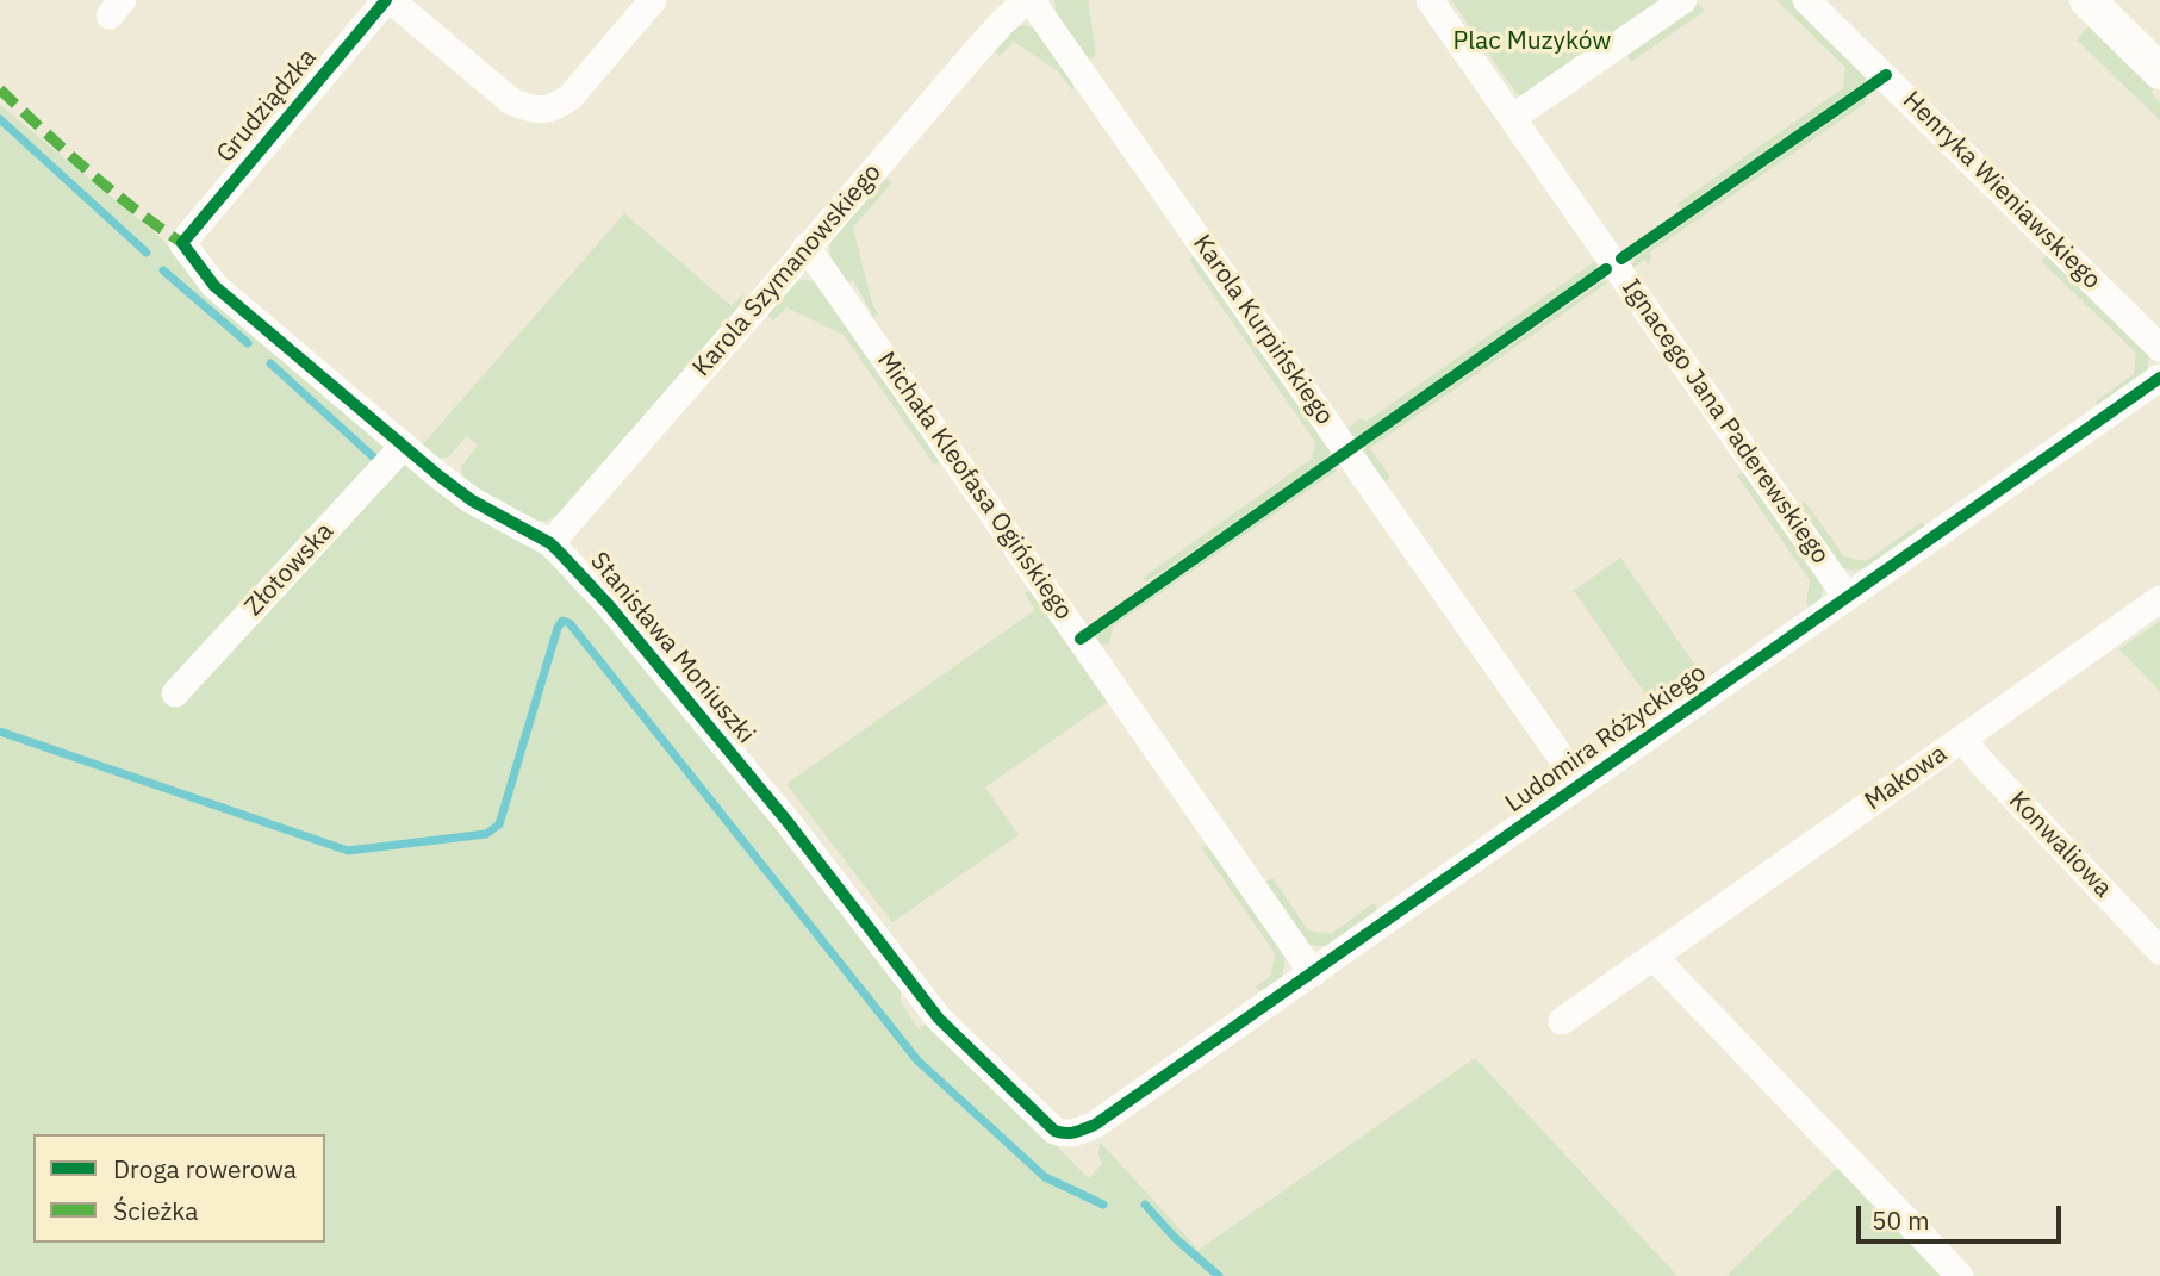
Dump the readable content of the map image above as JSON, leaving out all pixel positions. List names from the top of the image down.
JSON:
{
  "streets": {
    "street": [
      "Grudziądzka",
      "Henryka Wieniawskiego",
      "Karola Szymanowskiego",
      "Karola Kurpińskiego",
      "Ignacego Jana Paderewskiego",
      "Michała Kleofasa Ogińskiego",
      "Złotowska",
      "Stanisława Moniuszki",
      "Ludomira Różyckiego",
      "Makowa",
      "Konwaliowa"
    ]
  },
  "crossings": [
    ["Grudziądzka", "Stanisława Moniuszki"],
    ["Karola Szymanowskiego", "Karola Kurpińskiego"],
    ["Karola Szymanowskiego", "Michała Kleofasa Ogińskiego"],
    ["Karola Szymanowskiego", "Stanisława Moniuszki"],
    ["Karola Kurpińskiego", "Ludomira Różyckiego"],
    ["Ignacego Jana Paderewskiego", "Ludomira Różyckiego"],
    ["Michała Kleofasa Ogińskiego", "Ludomira Różyckiego"],
    ["Złotowska", "Stanisława Moniuszki"],
    ["Stanisława Moniuszki", "Ludomira Różyckiego"],
    ["Makowa", "Konwaliowa"]
  ],
  "parks": ["Plac Muzyków"],
  "legend": ["Droga rowerowa", "Ścieżka"],
  "scale_bar": "50 m"
}
